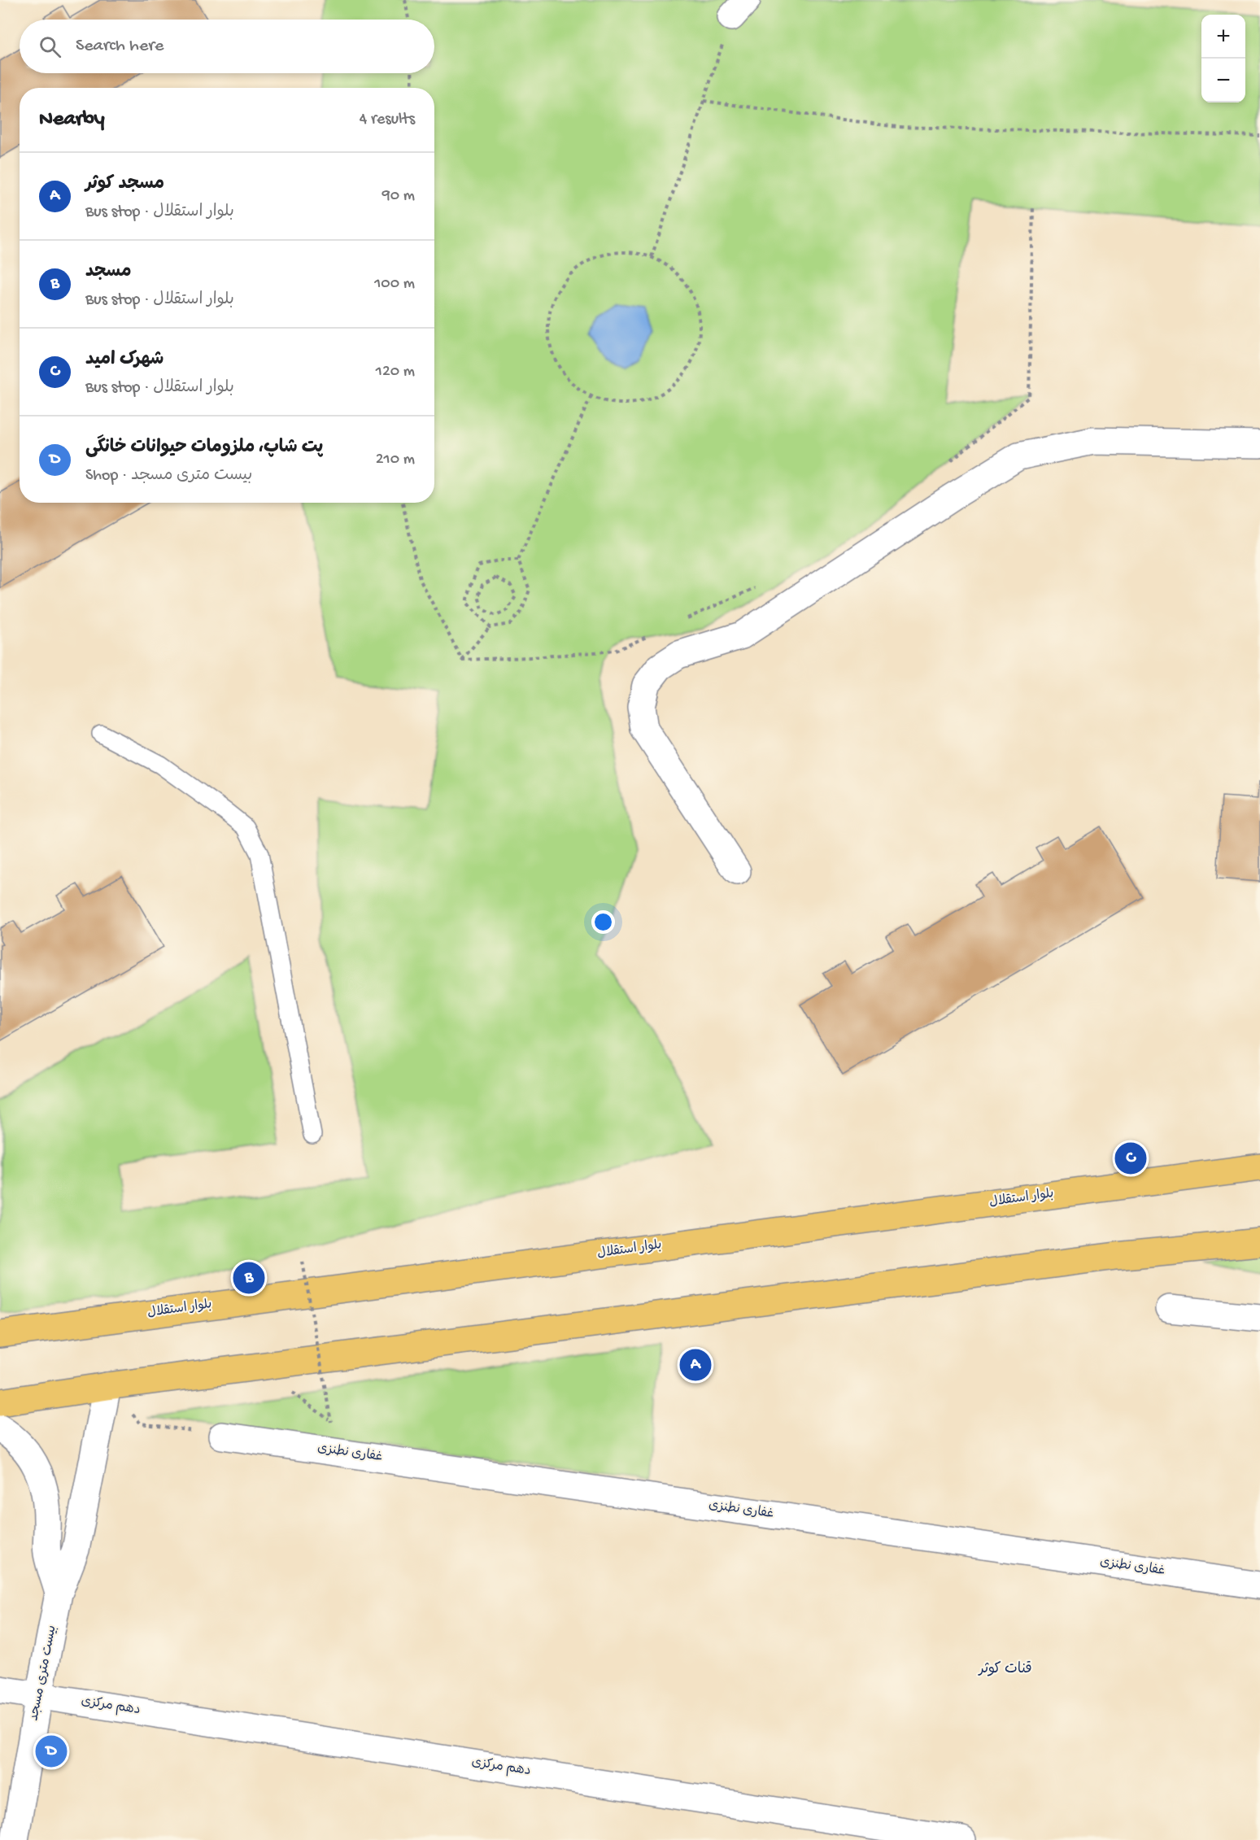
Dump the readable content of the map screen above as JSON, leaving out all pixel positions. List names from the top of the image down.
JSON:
{
  "streets": {
    "main road": ["بلوار استقلال"],
    "street": ["غفاری نطنزی", "بیست متری مسجد", "دهم مرکزی"]
  },
  "crossings": [
    ["بیست متری مسجد", "دهم مرکزی"]
  ],
  "districts": ["قنات کوثر"],
  "page": {
    "map_buttons": ["+", "−"],
    "search": "Search here",
    "heading": ["Nearby", "4 results"],
    "list": [
      {
        "mark": "A",
        "name": "مسجد کوثر",
        "note": "Bus stop · بلوار استقلال",
        "value": "90 m"
      },
      {
        "mark": "B",
        "name": "مسجد",
        "note": "Bus stop · بلوار استقلال",
        "value": "100 m"
      },
      {
        "mark": "C",
        "name": "شهرک امید",
        "note": "Bus stop · بلوار استقلال",
        "value": "120 m"
      },
      {
        "mark": "D",
        "name": "پت شاپ، ملزومات حیوانات خانگی",
        "note": "Shop · بیست متری مسجد",
        "value": "210 m"
      }
    ],
    "pins": [
      "C",
      "B",
      "A",
      "D"
    ]
  }
}
